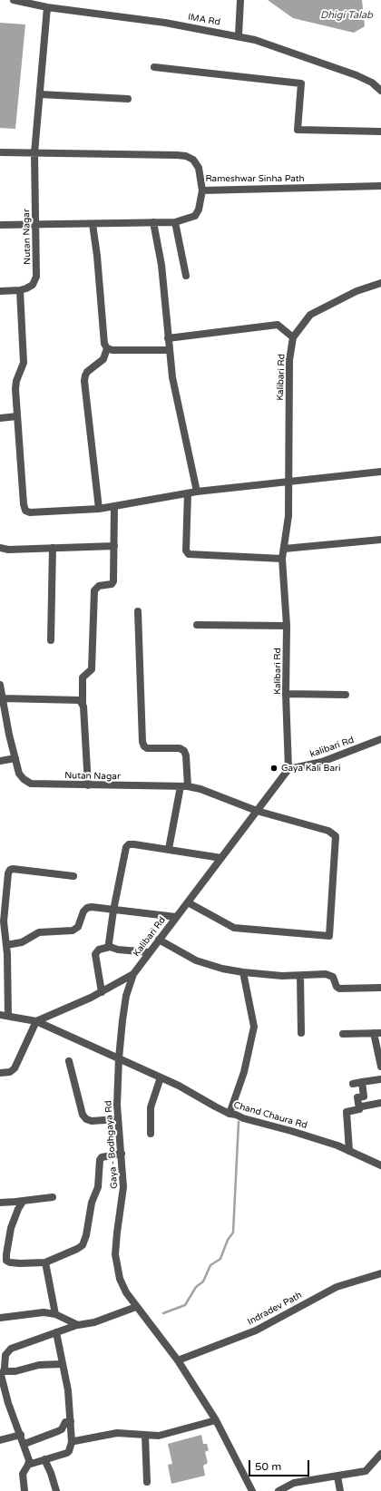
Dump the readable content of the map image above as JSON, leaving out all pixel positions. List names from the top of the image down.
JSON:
{
  "streets": {
    "street": [
      "IMA Rd",
      "Rameshwar Sinha Path",
      "Nutan Nagar",
      "Kalibari Rd",
      "kalibari Rd",
      "Chand Chaura Rd",
      "Gaya - Bodhgaya Rd",
      "Indradev Path"
    ]
  },
  "crossings": [
    ["IMA Rd", "Nutan Nagar"],
    ["Rameshwar Sinha Path", "Nutan Nagar"],
    ["Nutan Nagar", "Kalibari Rd"],
    ["Kalibari Rd", "kalibari Rd"],
    ["Kalibari Rd", "Chand Chaura Rd"],
    ["Kalibari Rd", "Gaya - Bodhgaya Rd"],
    ["Chand Chaura Rd", "Gaya - Bodhgaya Rd"],
    ["Gaya - Bodhgaya Rd", "Indradev Path"]
  ],
  "water": ["Dhigi Talab"],
  "places": ["Gaya Kali Bari"],
  "scale_bar": "50 m"
}
